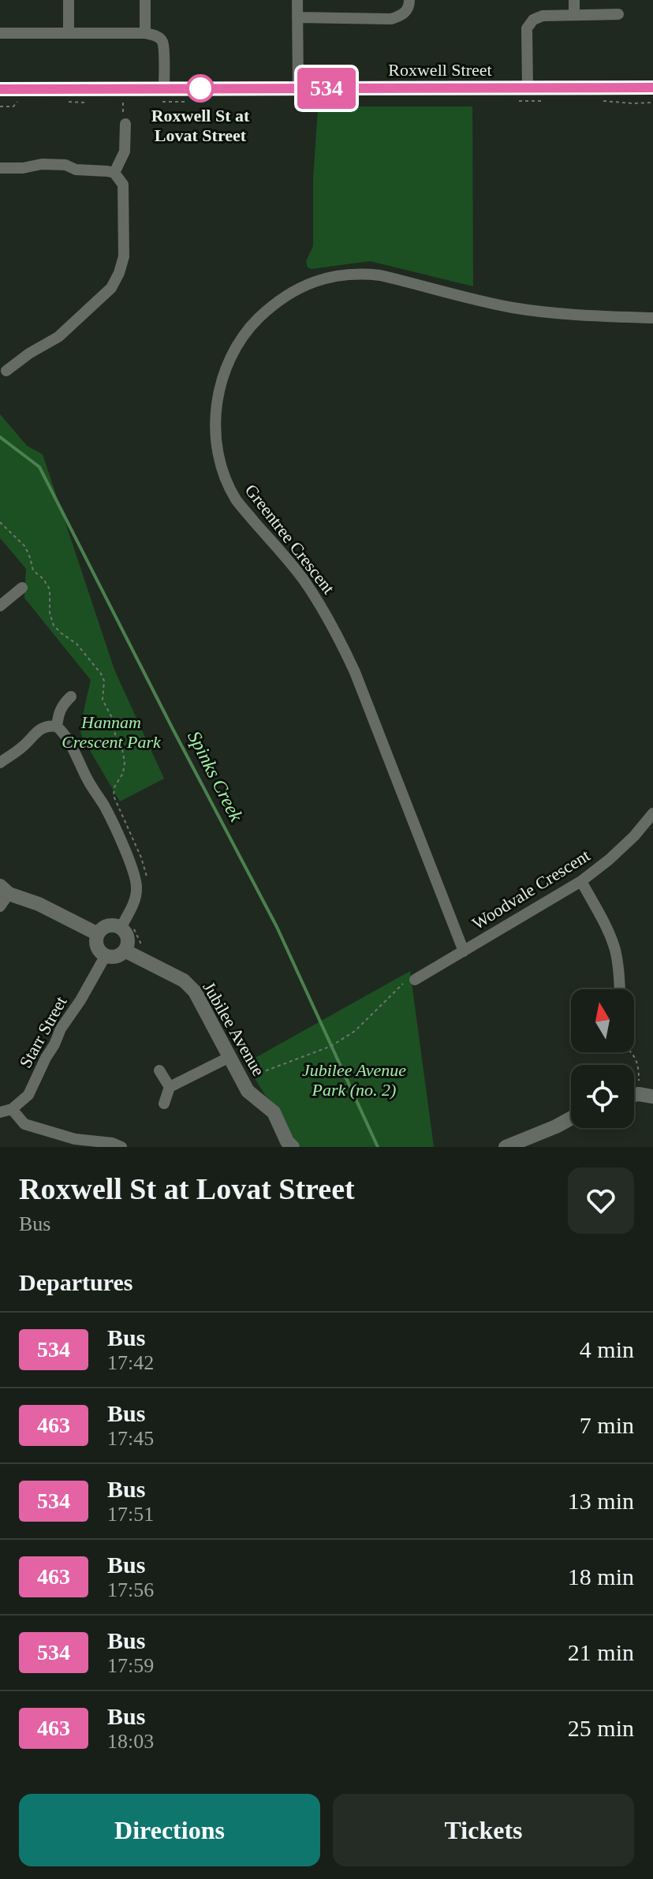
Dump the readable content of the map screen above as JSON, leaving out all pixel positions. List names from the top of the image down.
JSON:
{
  "streets": {
    "street": [
      "Roxwell Street",
      "Greentree Crescent",
      "Woodvale Crescent",
      "Jubilee Avenue",
      "Starr Street"
    ]
  },
  "crossings": [
    ["Greentree Crescent", "Woodvale Crescent"],
    ["Jubilee Avenue", "Starr Street"]
  ],
  "water": ["Spinks Creek"],
  "parks": ["Hannam Crescent Park", "Jubilee Avenue Park (no. 2)"],
  "places": ["Roxwell St at Lovat Street"],
  "lines": ["bus line 534"],
  "north": "top",
  "page": {
    "on_map": "534",
    "heading": [
      ["Roxwell St at Lovat Street", "Bus"],
      "Departures"
    ],
    "list": [
      {
        "mark": "534",
        "name": "Bus",
        "note": "17:42",
        "value": "4 min"
      },
      {
        "mark": "463",
        "name": "Bus",
        "note": "17:45",
        "value": "7 min"
      },
      {
        "mark": "534",
        "name": "Bus",
        "note": "17:51",
        "value": "13 min"
      },
      {
        "mark": "463",
        "name": "Bus",
        "note": "17:56",
        "value": "18 min"
      },
      {
        "mark": "534",
        "name": "Bus",
        "note": "17:59",
        "value": "21 min"
      },
      {
        "mark": "463",
        "name": "Bus",
        "note": "18:03",
        "value": "25 min"
      }
    ],
    "buttons": ["Directions", "Tickets"]
  }
}
